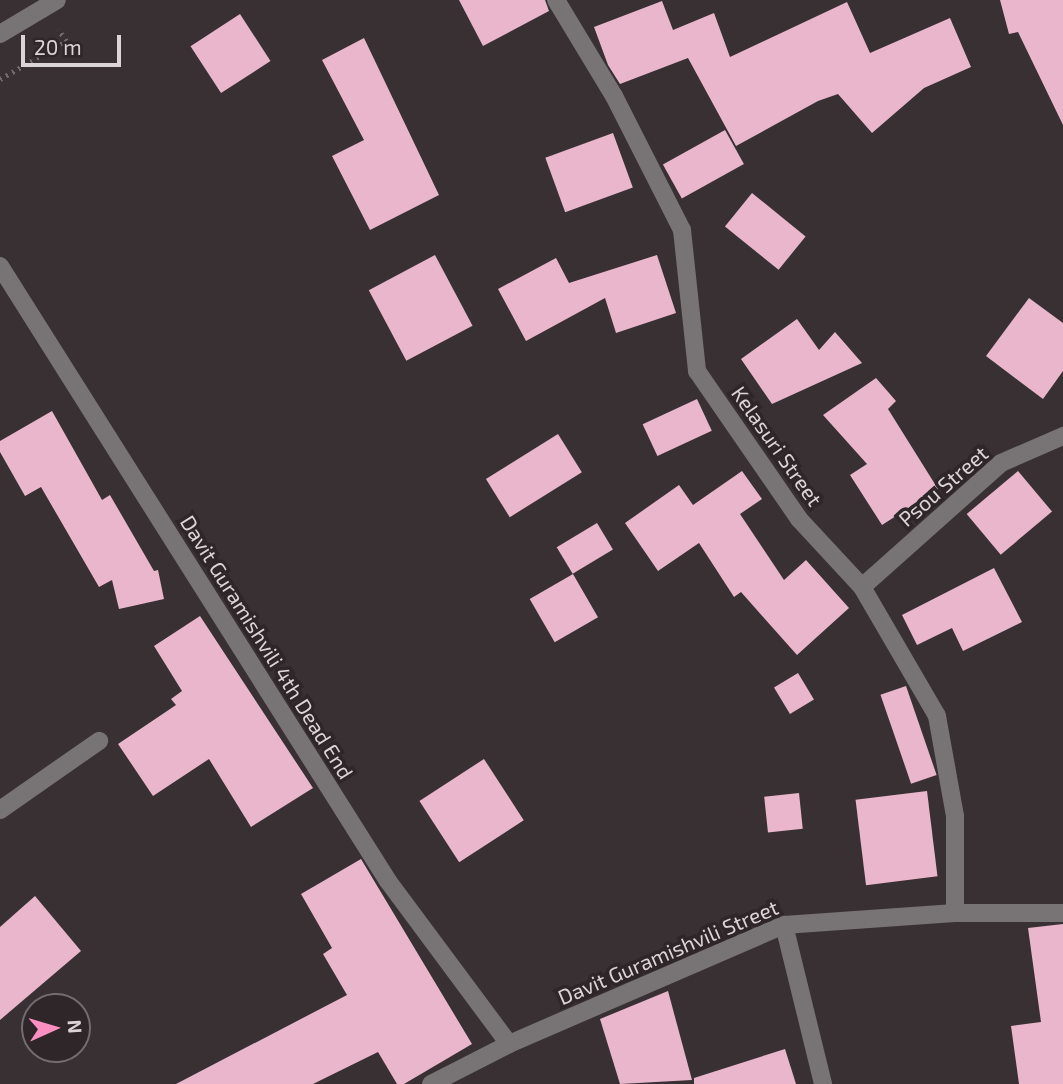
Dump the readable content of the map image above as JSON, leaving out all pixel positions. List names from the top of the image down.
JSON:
{
  "streets": {
    "street": [
      "Kelasuri Street",
      "Psou Street",
      "Davit Guramishvili 4th Dead End",
      "Davit Guramishvili Street"
    ]
  },
  "crossings": [
    ["Kelasuri Street", "Psou Street"],
    ["Kelasuri Street", "Davit Guramishvili Street"],
    ["Davit Guramishvili 4th Dead End", "Davit Guramishvili Street"]
  ],
  "scale_bar": "20 m",
  "north": "right"
}
